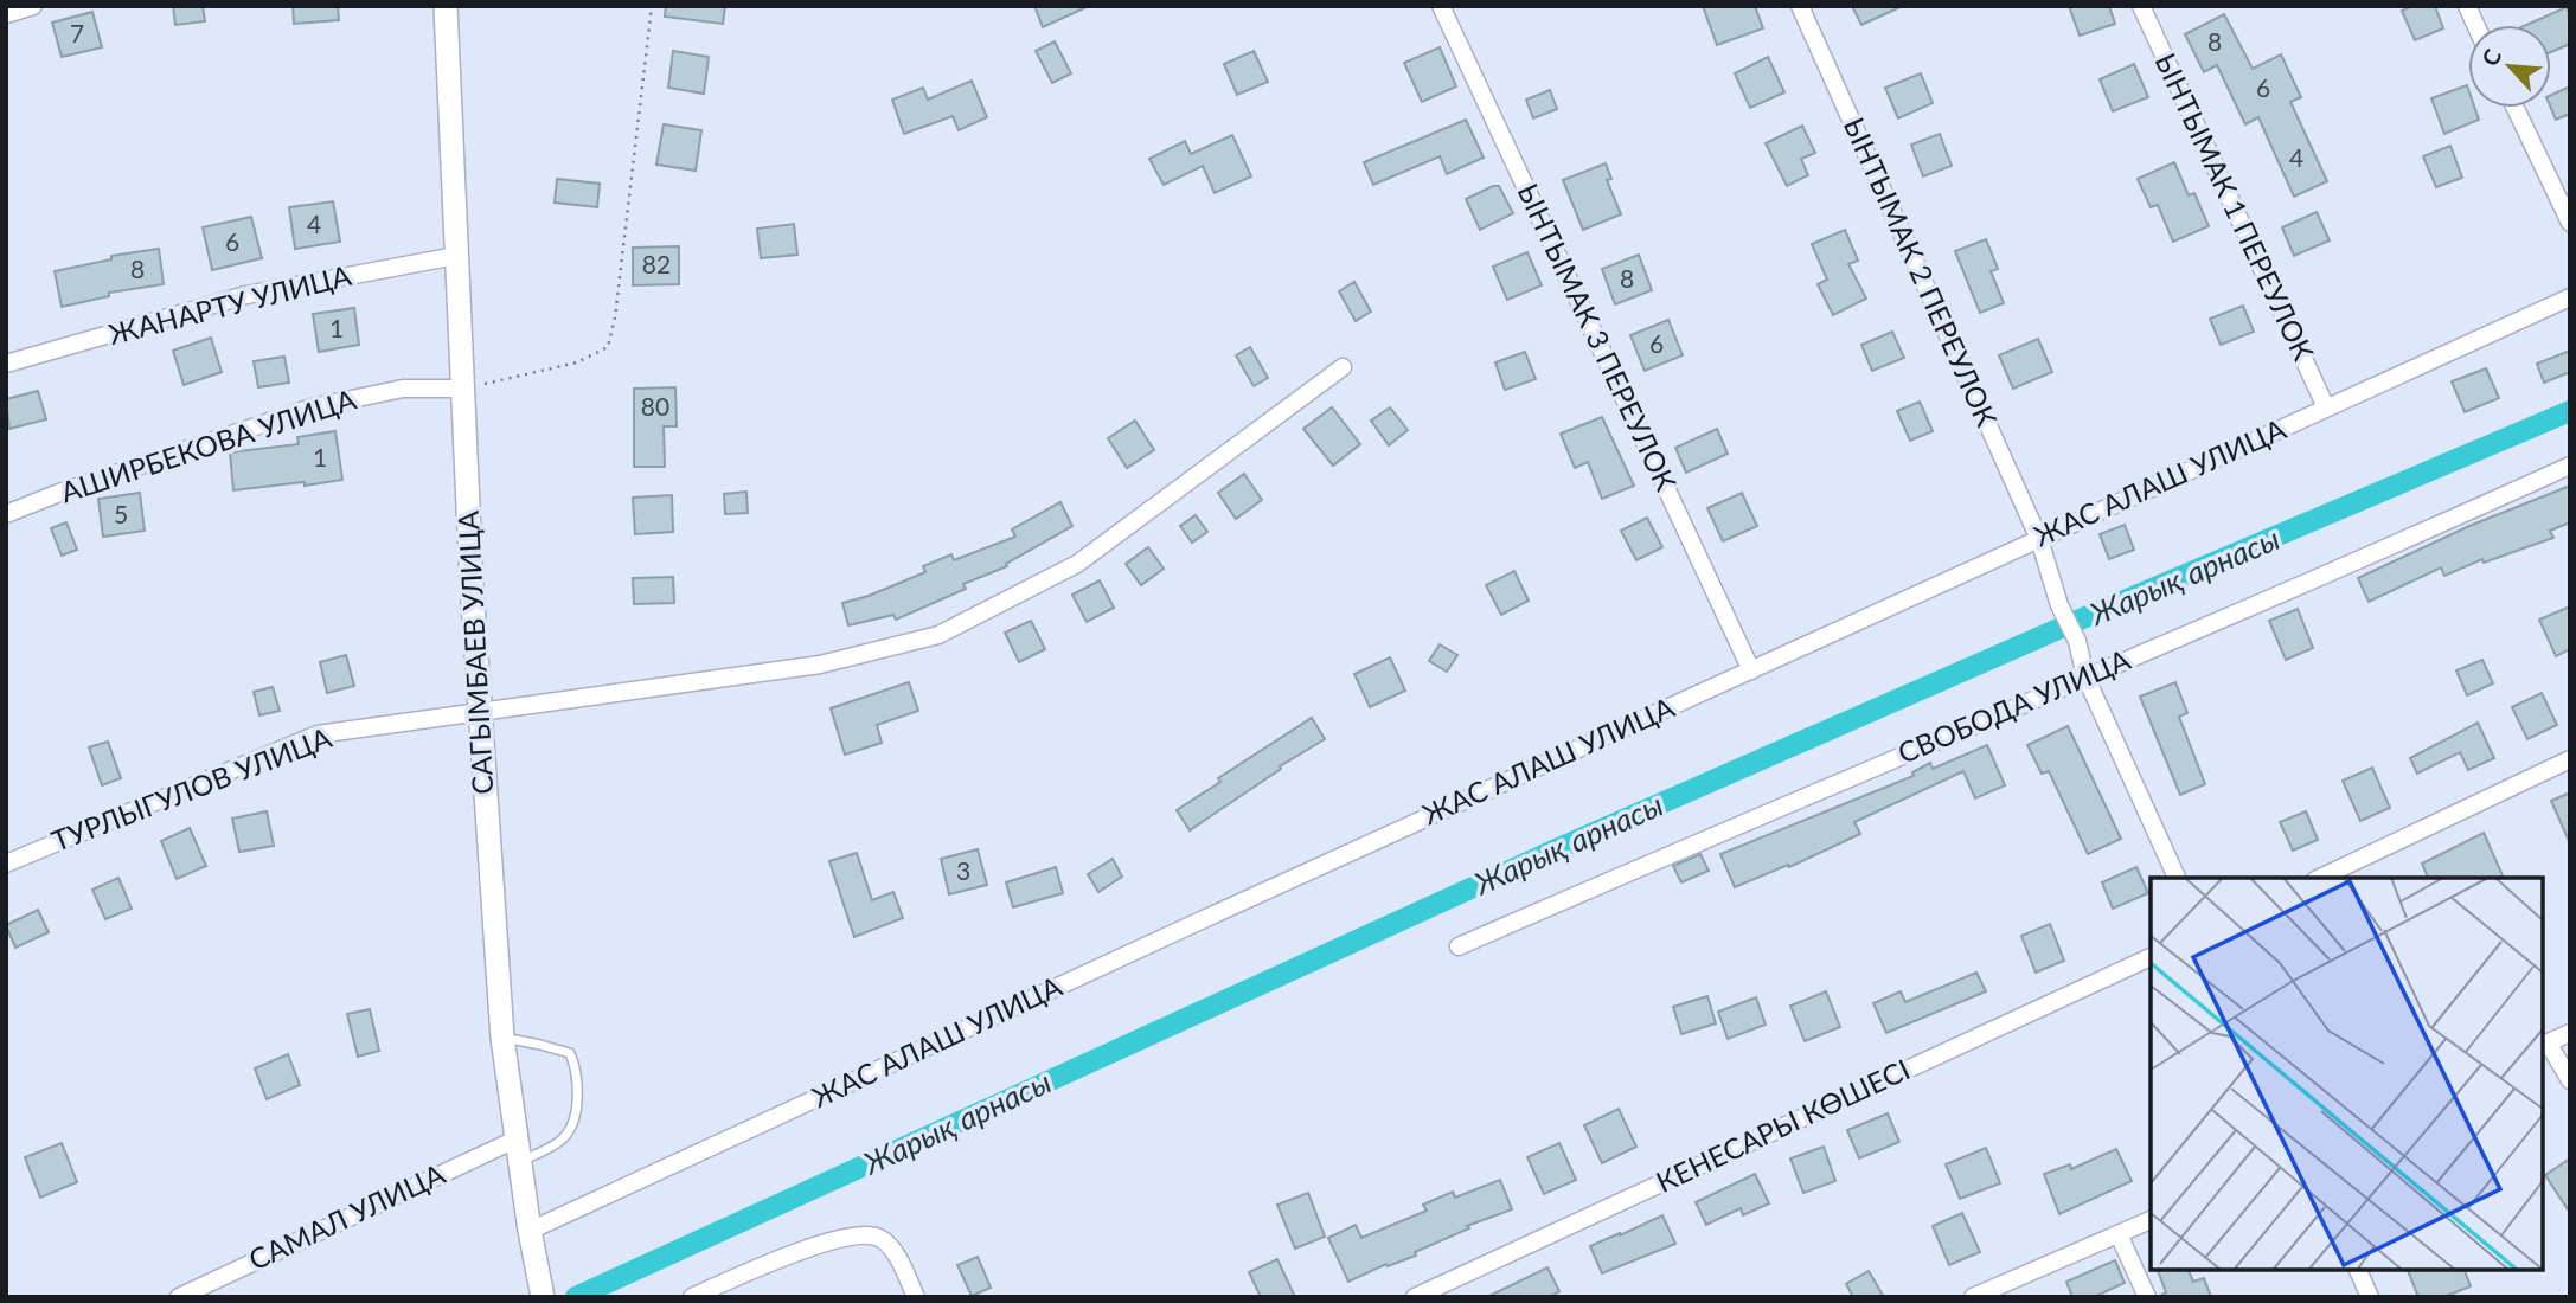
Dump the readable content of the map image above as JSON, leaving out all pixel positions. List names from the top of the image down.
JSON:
{
  "streets": {
    "street": [
      "ЫНТЫМАК 1 ПЕРЕУЛОК",
      "ЫНТЫМАК 2 ПЕРЕУЛОК",
      "ЖАНАРТУ УЛИЦА",
      "ЫНТЫМАК 3 ПЕРЕУЛОК",
      "АШИРБЕКОВА УЛИЦА",
      "ЖАС АЛАШ УЛИЦА",
      "САГЫМБАЕВ УЛИЦА",
      "СВОБОДА УЛИЦА",
      "ТУРЛЫГУЛОВ УЛИЦА",
      "КЕНЕСАРЫ КӨШЕСІ",
      "САМАЛ УЛИЦА"
    ]
  },
  "crossings": [
    ["ЫНТЫМАК 1 ПЕРЕУЛОК", "ЖАС АЛАШ УЛИЦА"],
    ["ЫНТЫМАК 2 ПЕРЕУЛОК", "ЖАС АЛАШ УЛИЦА"],
    ["ЫНТЫМАК 2 ПЕРЕУЛОК", "СВОБОДА УЛИЦА"],
    ["ЖАНАРТУ УЛИЦА", "САГЫМБАЕВ УЛИЦА"],
    ["ЫНТЫМАК 3 ПЕРЕУЛОК", "ЖАС АЛАШ УЛИЦА"],
    ["АШИРБЕКОВА УЛИЦА", "САГЫМБАЕВ УЛИЦА"],
    ["ЖАС АЛАШ УЛИЦА", "САГЫМБАЕВ УЛИЦА"],
    ["САГЫМБАЕВ УЛИЦА", "ТУРЛЫГУЛОВ УЛИЦА"],
    ["САГЫМБАЕВ УЛИЦА", "САМАЛ УЛИЦА"]
  ],
  "water": ["Жарық арнасы"],
  "house_numbers": [
    "7",
    "8",
    "6",
    "4",
    "4",
    "6",
    "82",
    "8",
    "8",
    "1",
    "6",
    "80",
    "1",
    "5",
    "3"
  ],
  "north": "top left"
}
